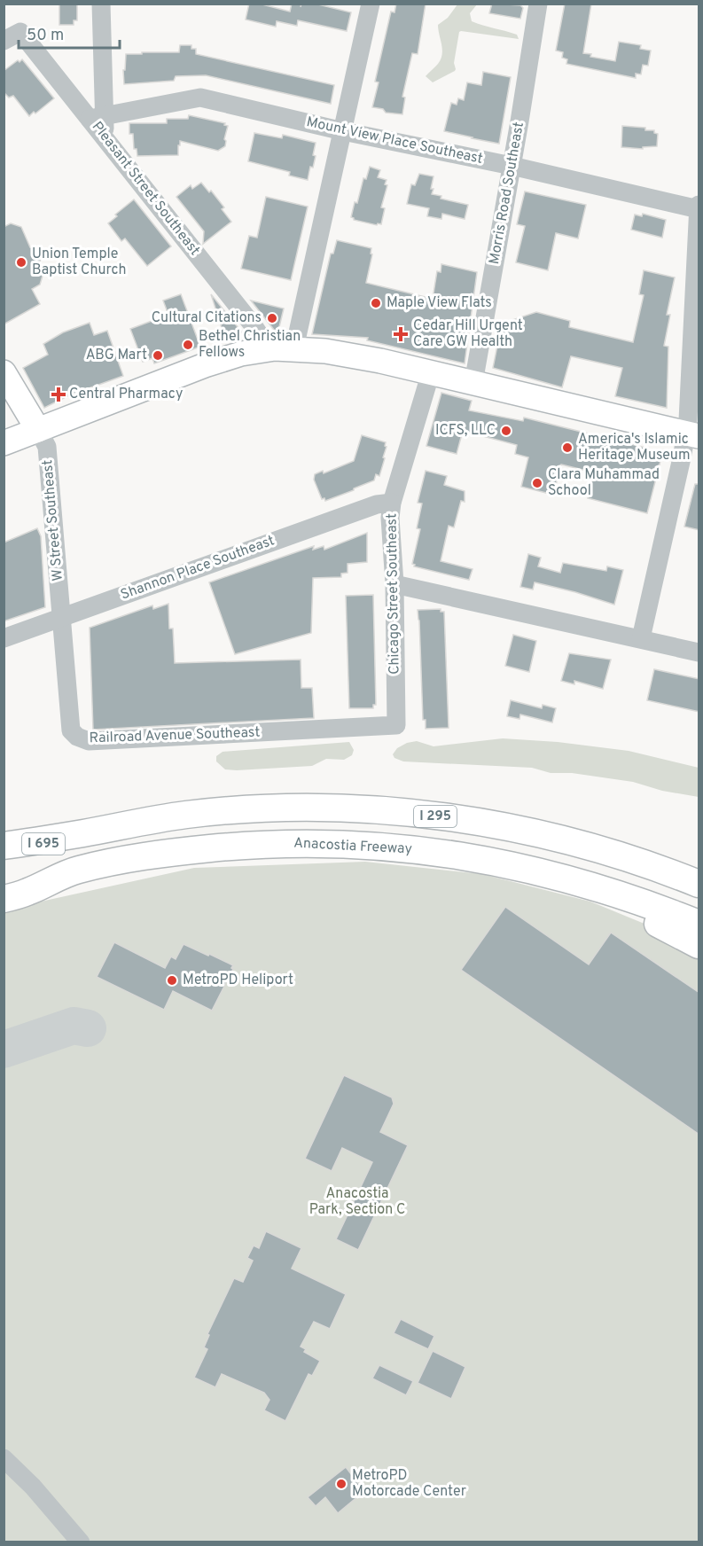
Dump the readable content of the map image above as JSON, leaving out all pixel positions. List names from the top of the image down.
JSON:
{
  "streets": {
    "highway": ["I 295", "I 695", "Anacostia Freeway"],
    "main road": ["W Street Southeast"],
    "street": [
      "Mount View Place Southeast",
      "Pleasant Street Southeast",
      "Morris Road Southeast",
      "Shannon Place Southeast",
      "Chicago Street Southeast",
      "Railroad Avenue Southeast"
    ]
  },
  "crossings": [
    ["Mount View Place Southeast", "Pleasant Street Southeast"],
    ["Mount View Place Southeast", "Morris Road Southeast"],
    ["W Street Southeast", "Shannon Place Southeast"],
    ["W Street Southeast", "Railroad Avenue Southeast"],
    ["Shannon Place Southeast", "Chicago Street Southeast"],
    ["Shannon Place Southeast", "Railroad Avenue Southeast"],
    ["Chicago Street Southeast", "Railroad Avenue Southeast"],
    ["I 295", "I 695"],
    ["I 695", "Anacostia Freeway"]
  ],
  "parks": ["Anacostia Park, Section C"],
  "places": {
    "other": [
      "Union Temple Baptist Church",
      "Maple View Flats",
      "Cultural Citations",
      "Bethel Christian Fellows",
      "ABG Mart",
      "ICFS, LLC",
      "America's Islamic Heritage Museum",
      "Clara Muhammad School",
      "MetroPD Heliport",
      "MetroPD Motorcade Center"
    ],
    "health": ["Cedar Hill Urgent Care GW Health", "Central Pharmacy"]
  },
  "scale_bar": "50 m"
}
